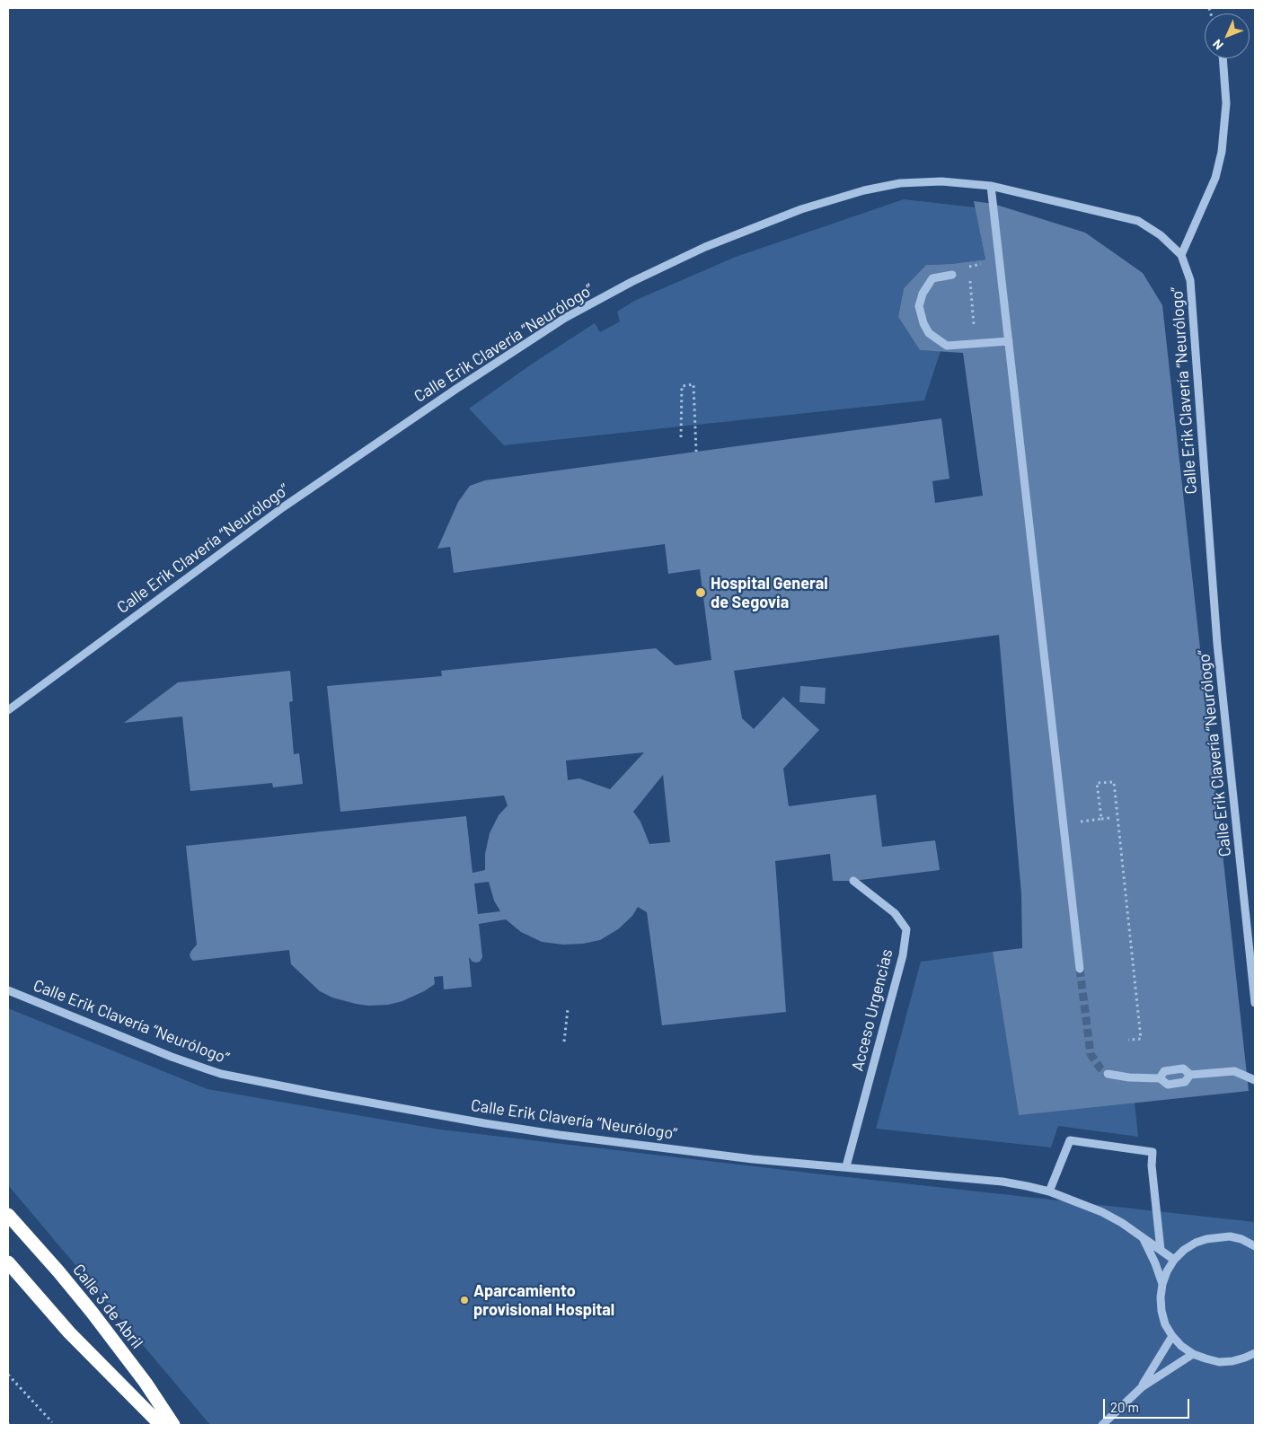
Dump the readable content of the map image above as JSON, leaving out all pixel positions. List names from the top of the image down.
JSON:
{
  "streets": {
    "highway": ["Calle 3 de Abril"],
    "street": ["Calle Erik Clavería “Neurólogo”", "Acceso Urgencias"]
  },
  "crossings": [
    ["Calle Erik Clavería “Neurólogo”", "Acceso Urgencias"]
  ],
  "places": ["Hospital General de Segovia", "Aparcamiento provisional Hospital"],
  "scale_bar": "20 m",
  "north": "bottom left"
}
